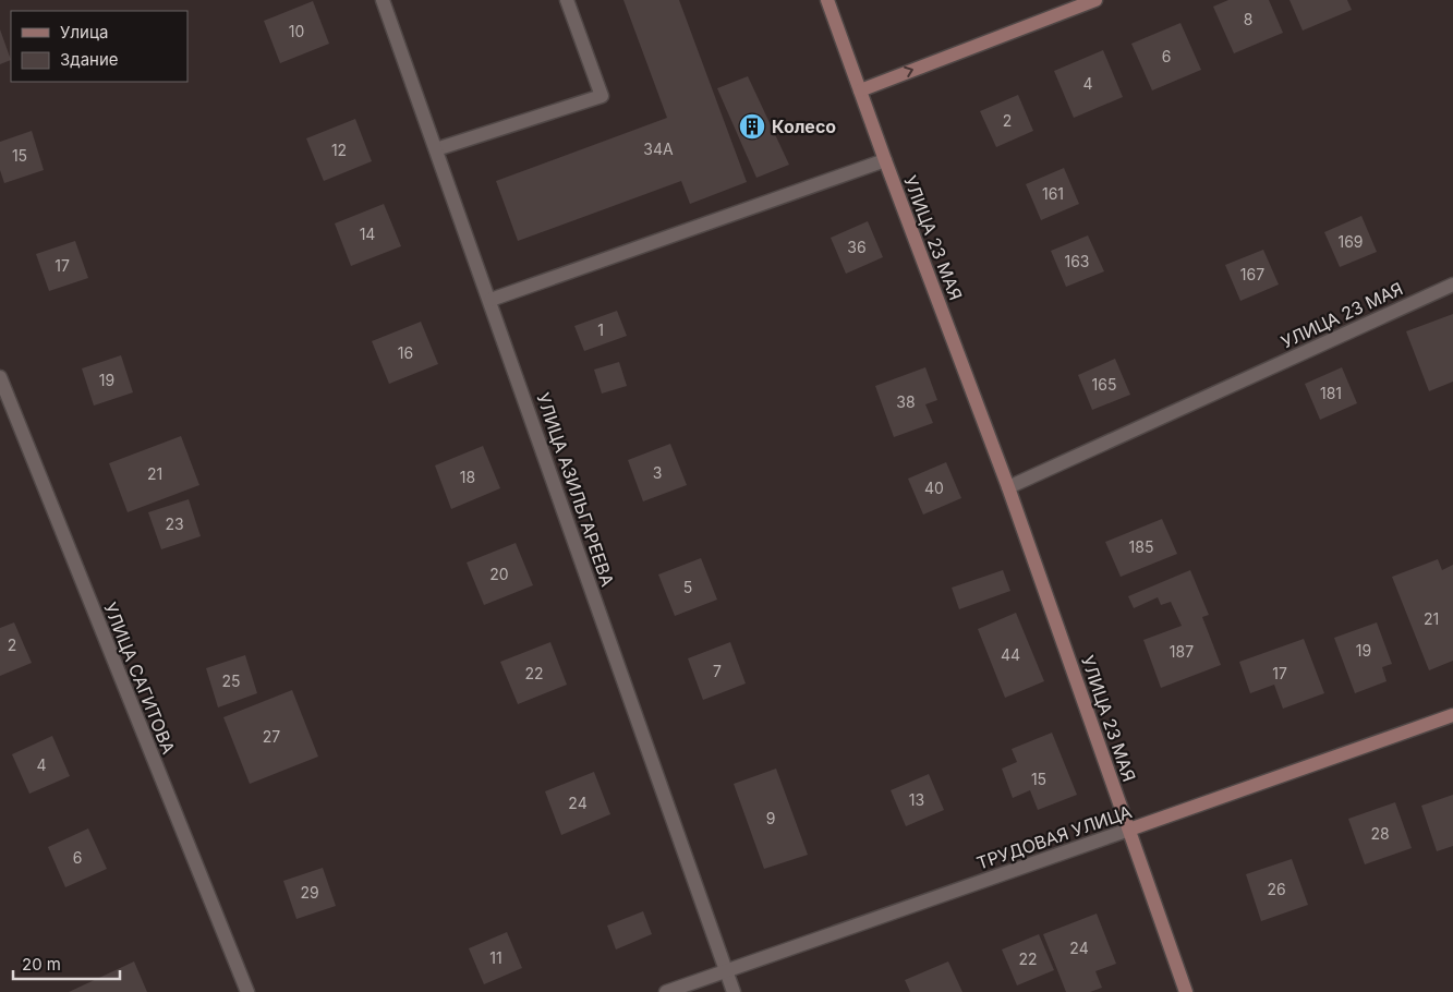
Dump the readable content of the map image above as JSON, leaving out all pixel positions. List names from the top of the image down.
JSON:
{
  "streets": {
    "main road": ["УЛИЦА 23 МАЯ", "ТРУДОВАЯ УЛИЦА"],
    "street": ["УЛИЦА АЗИЛЬГАРЕЕВА", "УЛИЦА САГИТОВА"]
  },
  "crossings": [
    ["УЛИЦА 23 МАЯ", "ТРУДОВАЯ УЛИЦА"],
    ["УЛИЦА АЗИЛЬГАРЕЕВА", "ТРУДОВАЯ УЛИЦА"]
  ],
  "places": {
    "building": ["Колесо"]
  },
  "house_numbers": [
    "8",
    "10",
    "6",
    "4",
    "2",
    "34А",
    "12",
    "15",
    "161",
    "14",
    "169",
    "36",
    "163",
    "17",
    "167",
    "1",
    "16",
    "19",
    "165",
    "181",
    "38",
    "3",
    "21",
    "18",
    "40",
    "23",
    "185",
    "20",
    "5",
    "21",
    "2",
    "19",
    "187",
    "44",
    "7",
    "22",
    "17",
    "25",
    "27",
    "4",
    "15",
    "13",
    "24",
    "9",
    "28",
    "6",
    "26",
    "29",
    "24",
    "11",
    "22"
  ],
  "legend": ["Улица", "Здание"],
  "scale_bar": "20 m"
}
